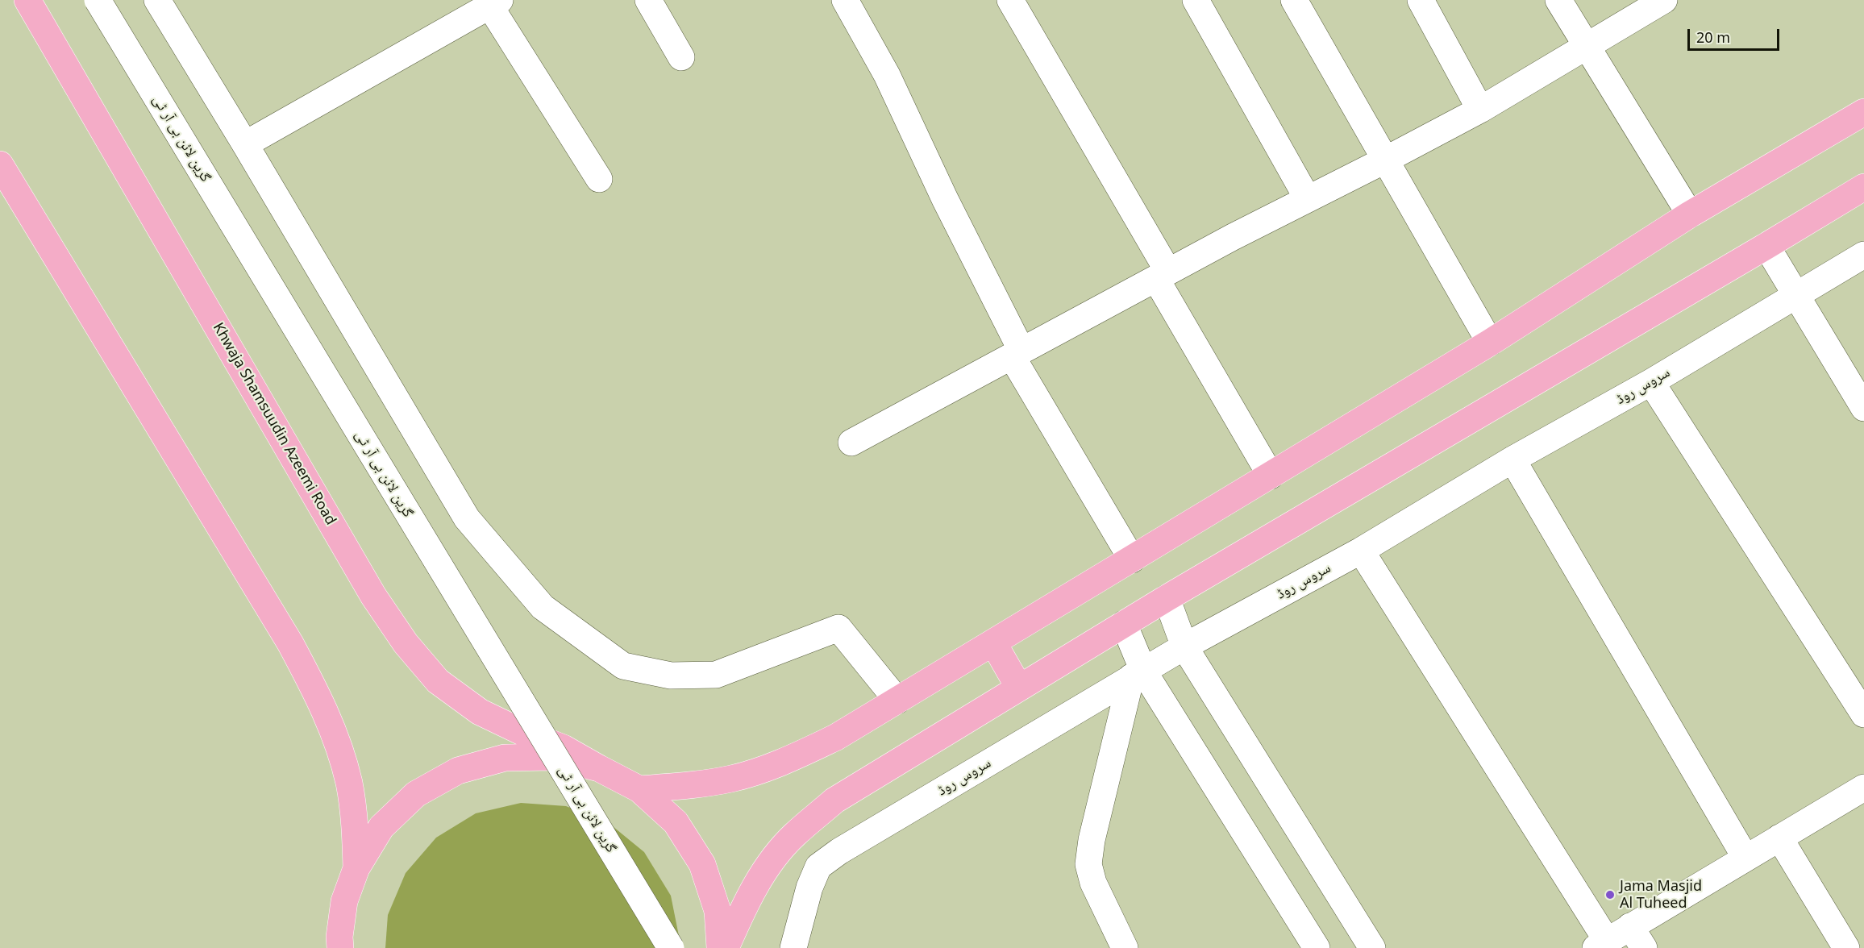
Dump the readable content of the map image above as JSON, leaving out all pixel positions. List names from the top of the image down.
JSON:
{
  "streets": {
    "main road": ["Khwaja Shamsuudin Azeemi Road"],
    "street": ["گرین لائن بی آر ٹی", "سروس روڈ"]
  },
  "places": ["Jama Masjid Al Tuheed"],
  "scale_bar": "20 m"
}
